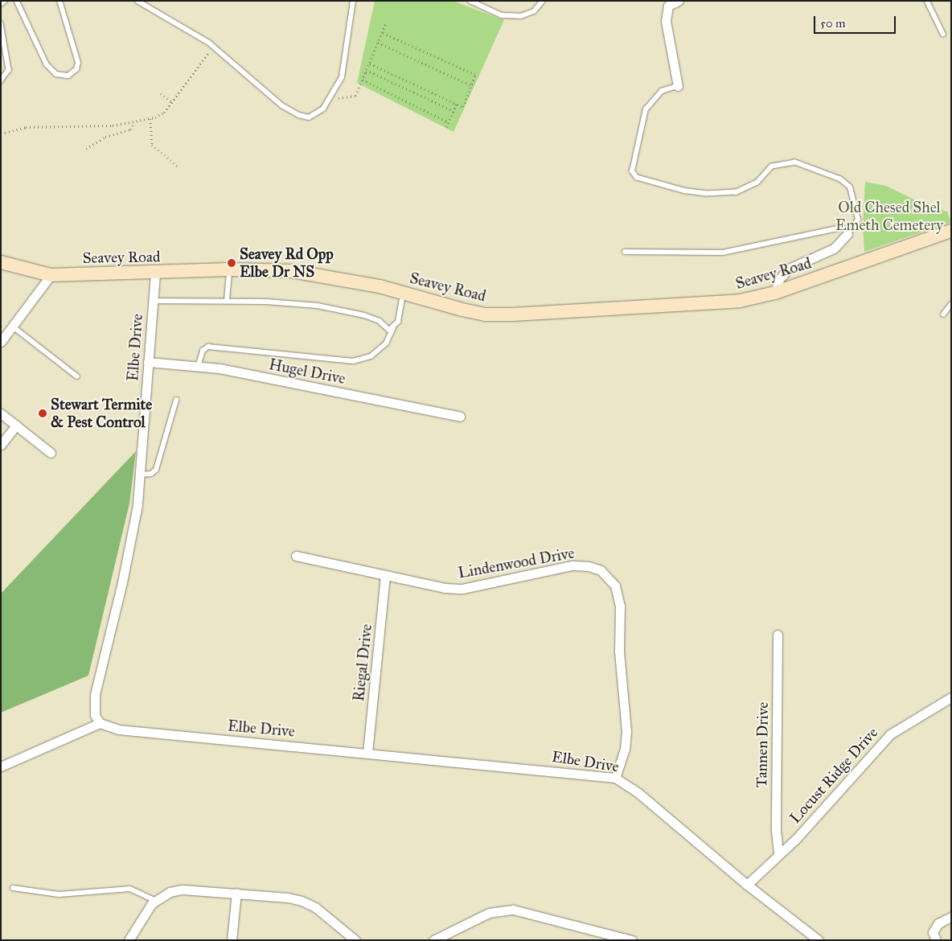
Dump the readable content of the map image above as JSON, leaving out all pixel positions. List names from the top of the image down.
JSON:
{
  "streets": {
    "street": [
      "Seavey Road",
      "Elbe Drive",
      "Hugel Drive",
      "Lindenwood Drive",
      "Riegal Drive",
      "Tannen Drive",
      "Locust Ridge Drive"
    ]
  },
  "crossings": [
    ["Seavey Road", "Elbe Drive"],
    ["Elbe Drive", "Hugel Drive"],
    ["Elbe Drive", "Lindenwood Drive"],
    ["Elbe Drive", "Riegal Drive"],
    ["Elbe Drive", "Locust Ridge Drive"],
    ["Lindenwood Drive", "Riegal Drive"],
    ["Tannen Drive", "Locust Ridge Drive"]
  ],
  "parks": ["Old Chesed Shel Emeth Cemetery"],
  "places": ["Seavey Rd Opp Elbe Dr NS", "Stewart Termite & Pest Control"],
  "scale_bar": "50 m"
}
